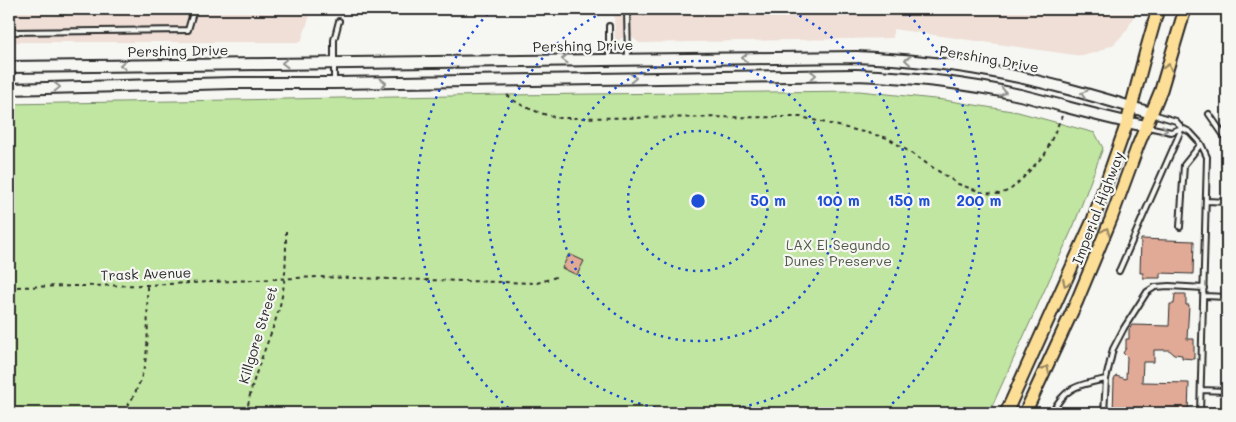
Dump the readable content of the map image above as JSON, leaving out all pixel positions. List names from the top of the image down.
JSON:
{
  "streets": {
    "main road": ["Pershing Drive", "Imperial Highway"],
    "path": ["Trask Avenue", "Killgore Street"]
  },
  "crossings": [
    ["Pershing Drive", "Imperial Highway"],
    ["Trask Avenue", "Killgore Street"]
  ],
  "parks": ["LAX El Segundo Dunes Preserve"],
  "rings": [
    "50 m",
    "100 m",
    "150 m",
    "200 m"
  ]
}
